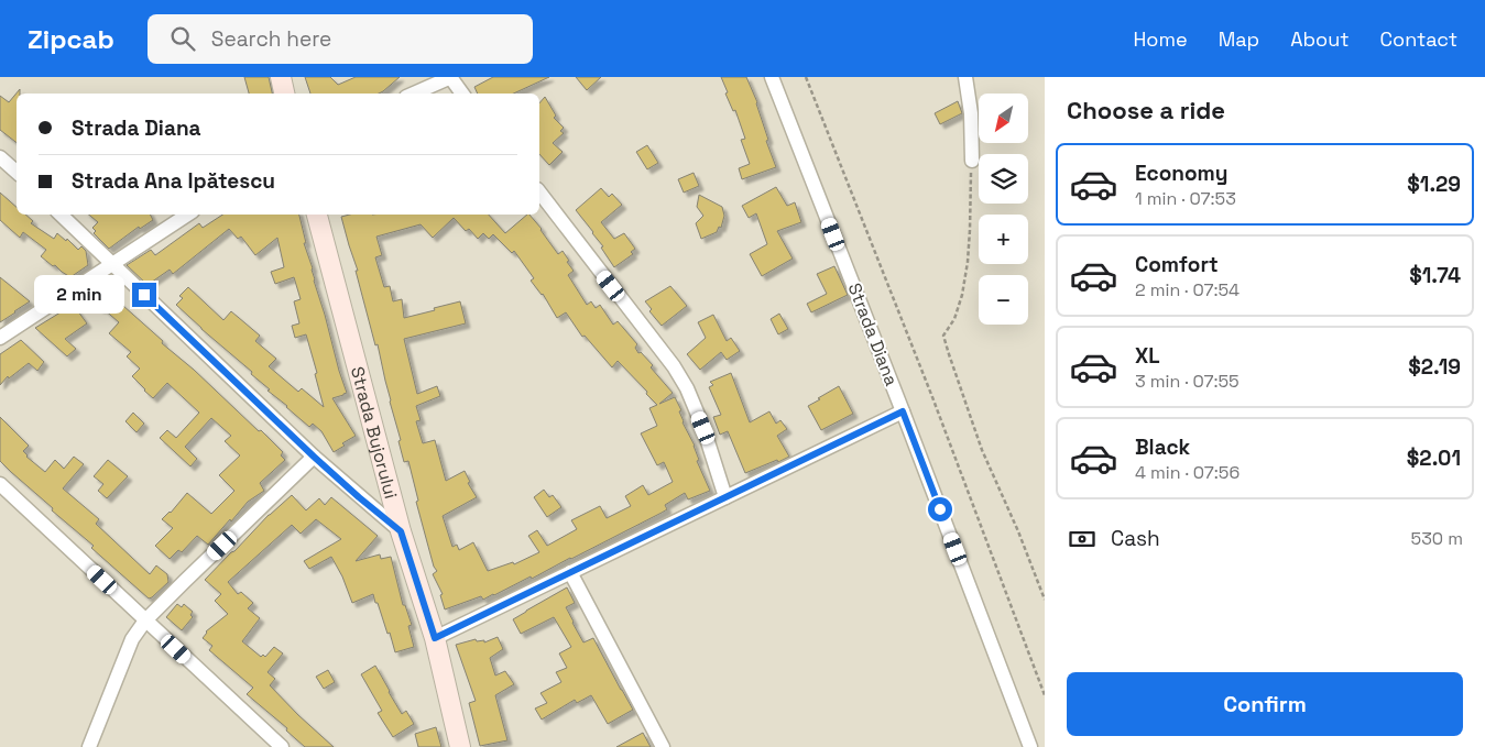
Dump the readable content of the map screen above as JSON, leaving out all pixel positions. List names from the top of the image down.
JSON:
{
  "streets": {
    "street": ["Strada Diana", "Strada Bujorului"]
  },
  "north": "bottom left",
  "page": {
    "header": "Zipcab",
    "search": "Search here",
    "nav": [
      "Home",
      "Map",
      "About",
      "Contact"
    ],
    "heading": "Choose a ride",
    "map_buttons": ["+", "−"],
    "banner": ["Strada Diana", "Strada Ana Ipătescu"],
    "list": [
      {
        "name": "Economy",
        "note": "1 min · 07:53",
        "value": "$1.29"
      },
      {
        "name": "Comfort",
        "note": "2 min · 07:54",
        "value": "$1.74"
      },
      {
        "name": "XL",
        "note": "3 min · 07:55",
        "value": "$2.19"
      },
      {
        "name": "Black",
        "note": "4 min · 07:56",
        "value": "$2.01"
      }
    ],
    "bubble": "2 min",
    "pay": ["Cash", "530 m"],
    "buttons": "Confirm"
  }
}
